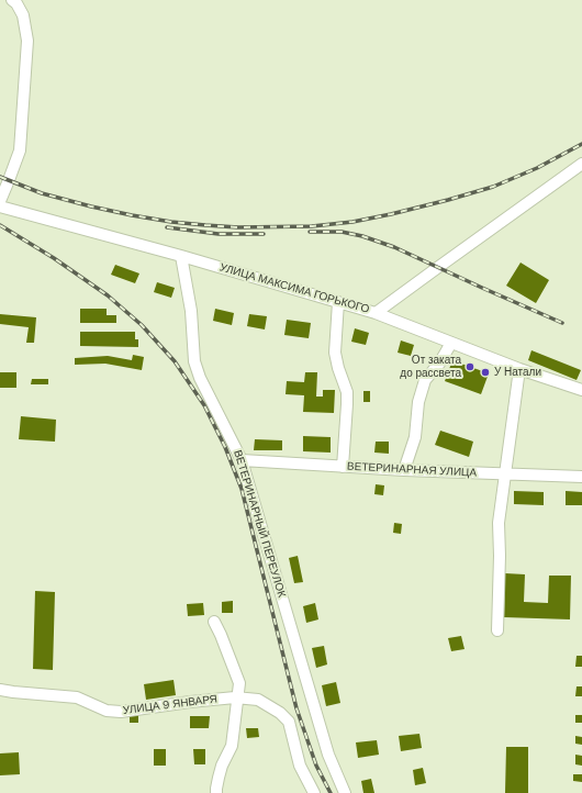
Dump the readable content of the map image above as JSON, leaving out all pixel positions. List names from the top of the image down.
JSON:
{
  "streets": {
    "street": [
      "УЛИЦА МАКСИМА ГОРЬКОГО",
      "ВЕТЕРИНАРНАЯ УЛИЦА",
      "ВЕТЕРИНАРНЫЙ ПЕРЕУЛОК",
      "УЛИЦА 9 ЯНВАРЯ"
    ]
  },
  "crossings": [
    ["УЛИЦА МАКСИМА ГОРЬКОГО", "ВЕТЕРИНАРНЫЙ ПЕРЕУЛОК"],
    ["ВЕТЕРИНАРНАЯ УЛИЦА", "ВЕТЕРИНАРНЫЙ ПЕРЕУЛОК"]
  ],
  "places": ["От заката до рассвета", "У Натали"]
}
